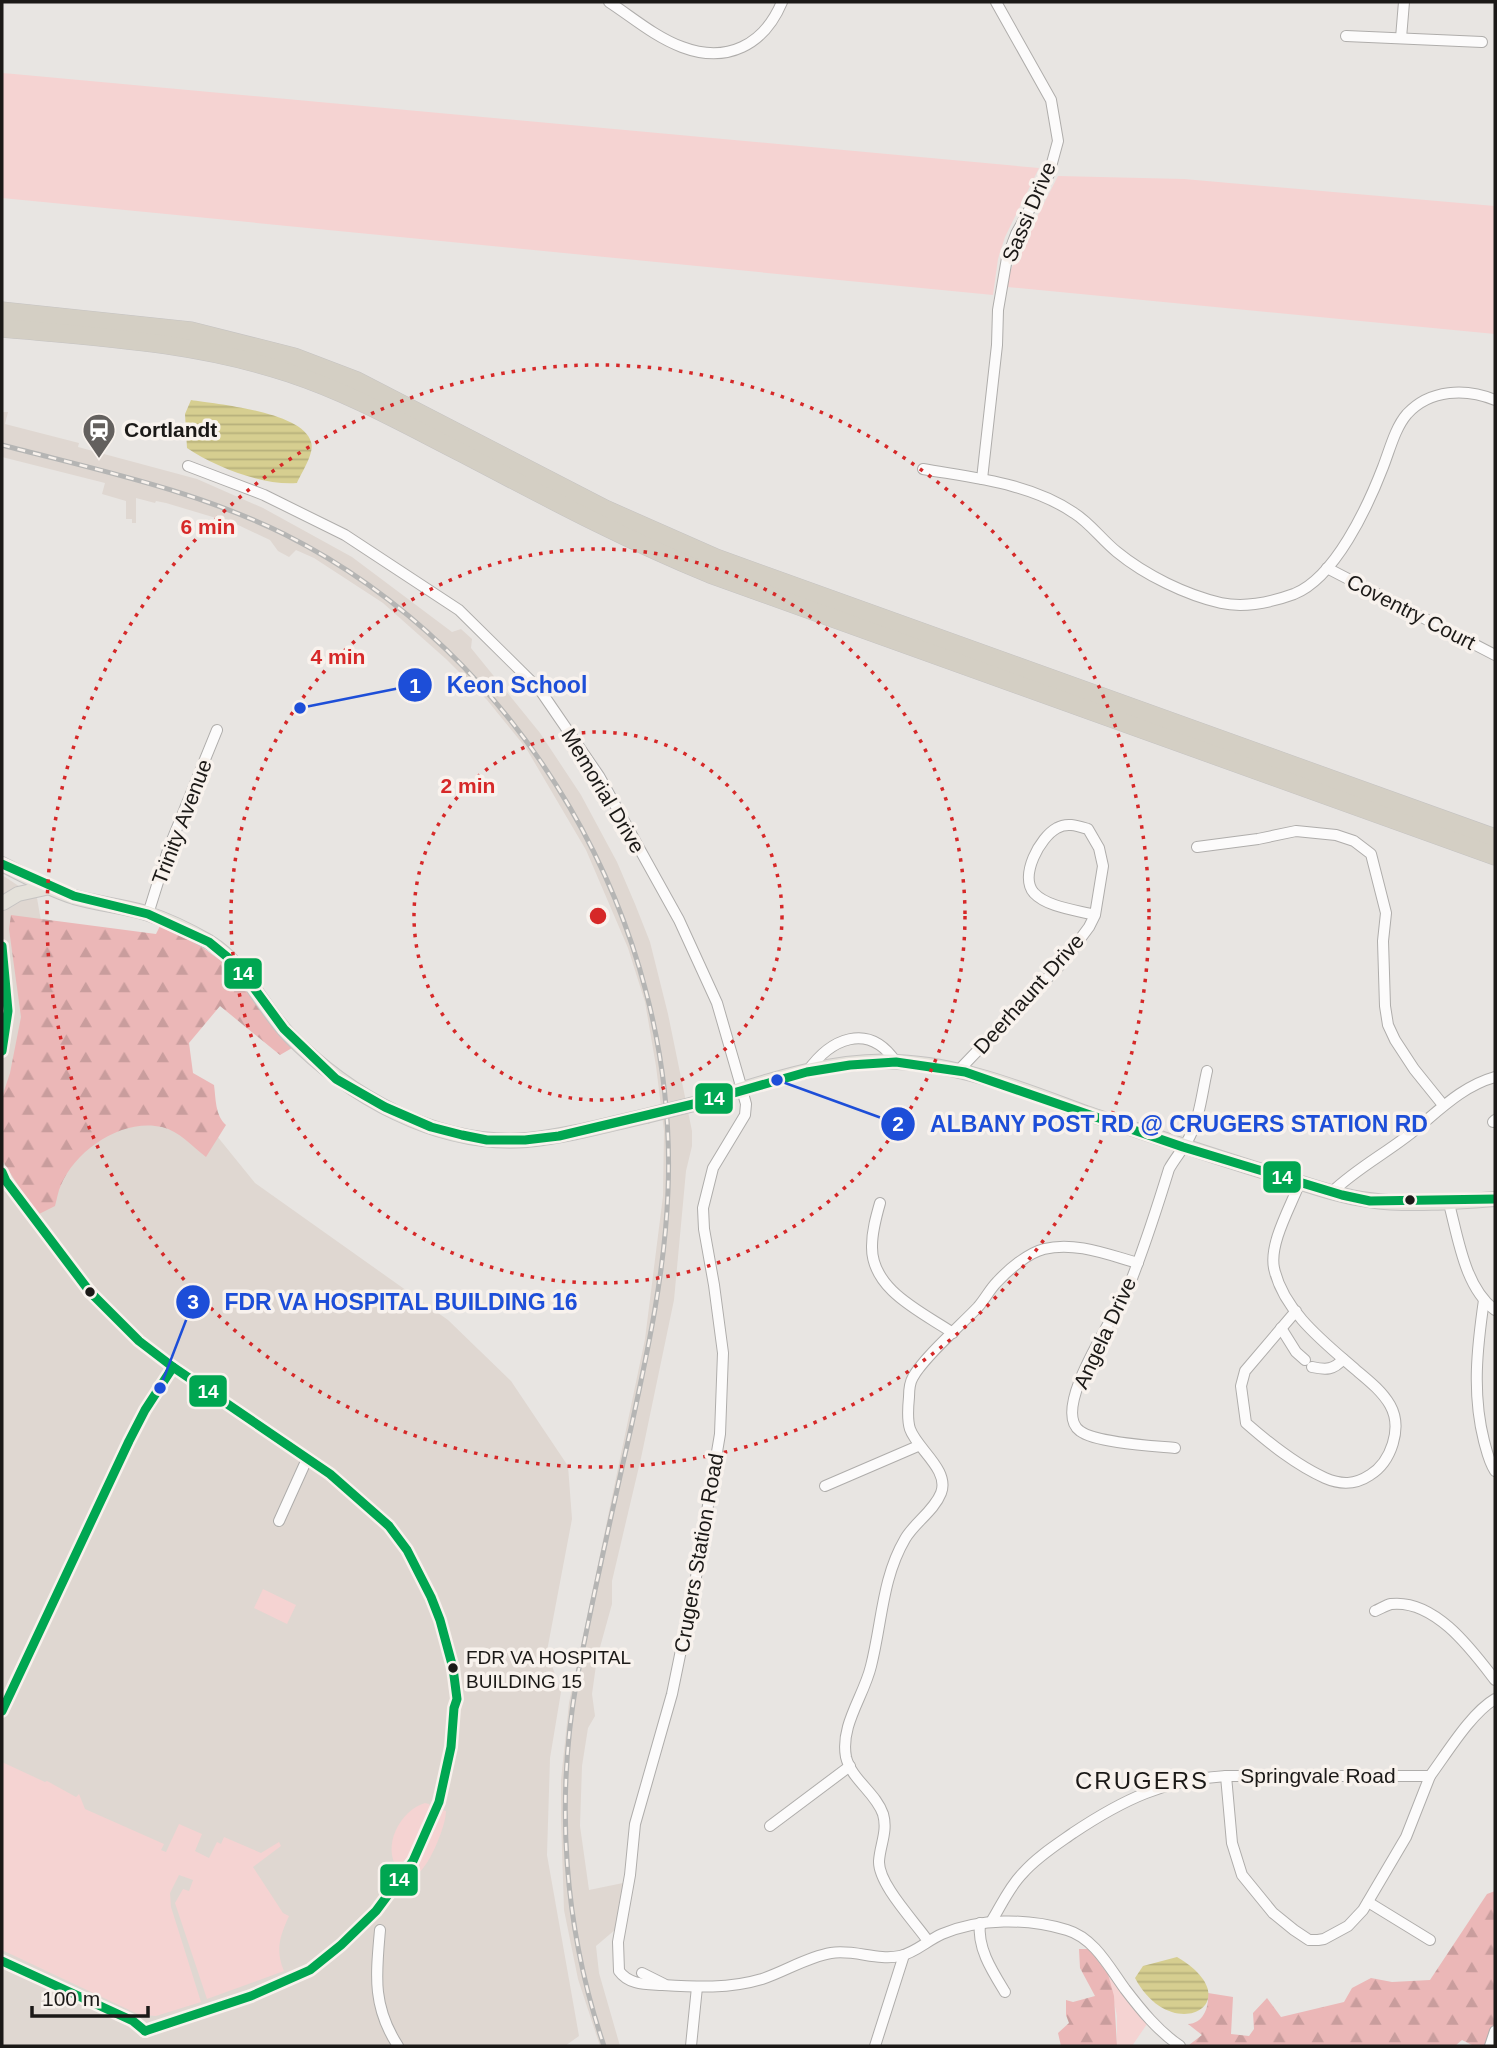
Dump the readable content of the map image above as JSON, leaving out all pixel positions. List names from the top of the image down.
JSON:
{
  "streets": {
    "street": [
      "Sassi Drive",
      "Coventry Court",
      "Memorial Drive",
      "Trinity Avenue",
      "Deerhaunt Drive",
      "Angela Drive",
      "Crugers Station Road",
      "Springvale Road"
    ]
  },
  "crossings": [
    ["Memorial Drive", "Crugers Station Road"]
  ],
  "districts": ["CRUGERS"],
  "places": {
    "station": ["Cortlandt"],
    "other": [
      "Keon School",
      "ALBANY POST RD @ CRUGERS STATION RD",
      "FDR VA HOSPITAL BUILDING 16",
      "FDR VA HOSPITAL BUILDING 15"
    ]
  },
  "lines": ["transit line 14"],
  "scale_bar": "100 m",
  "rings": ["6 min", "4 min", "2 min"]
}
